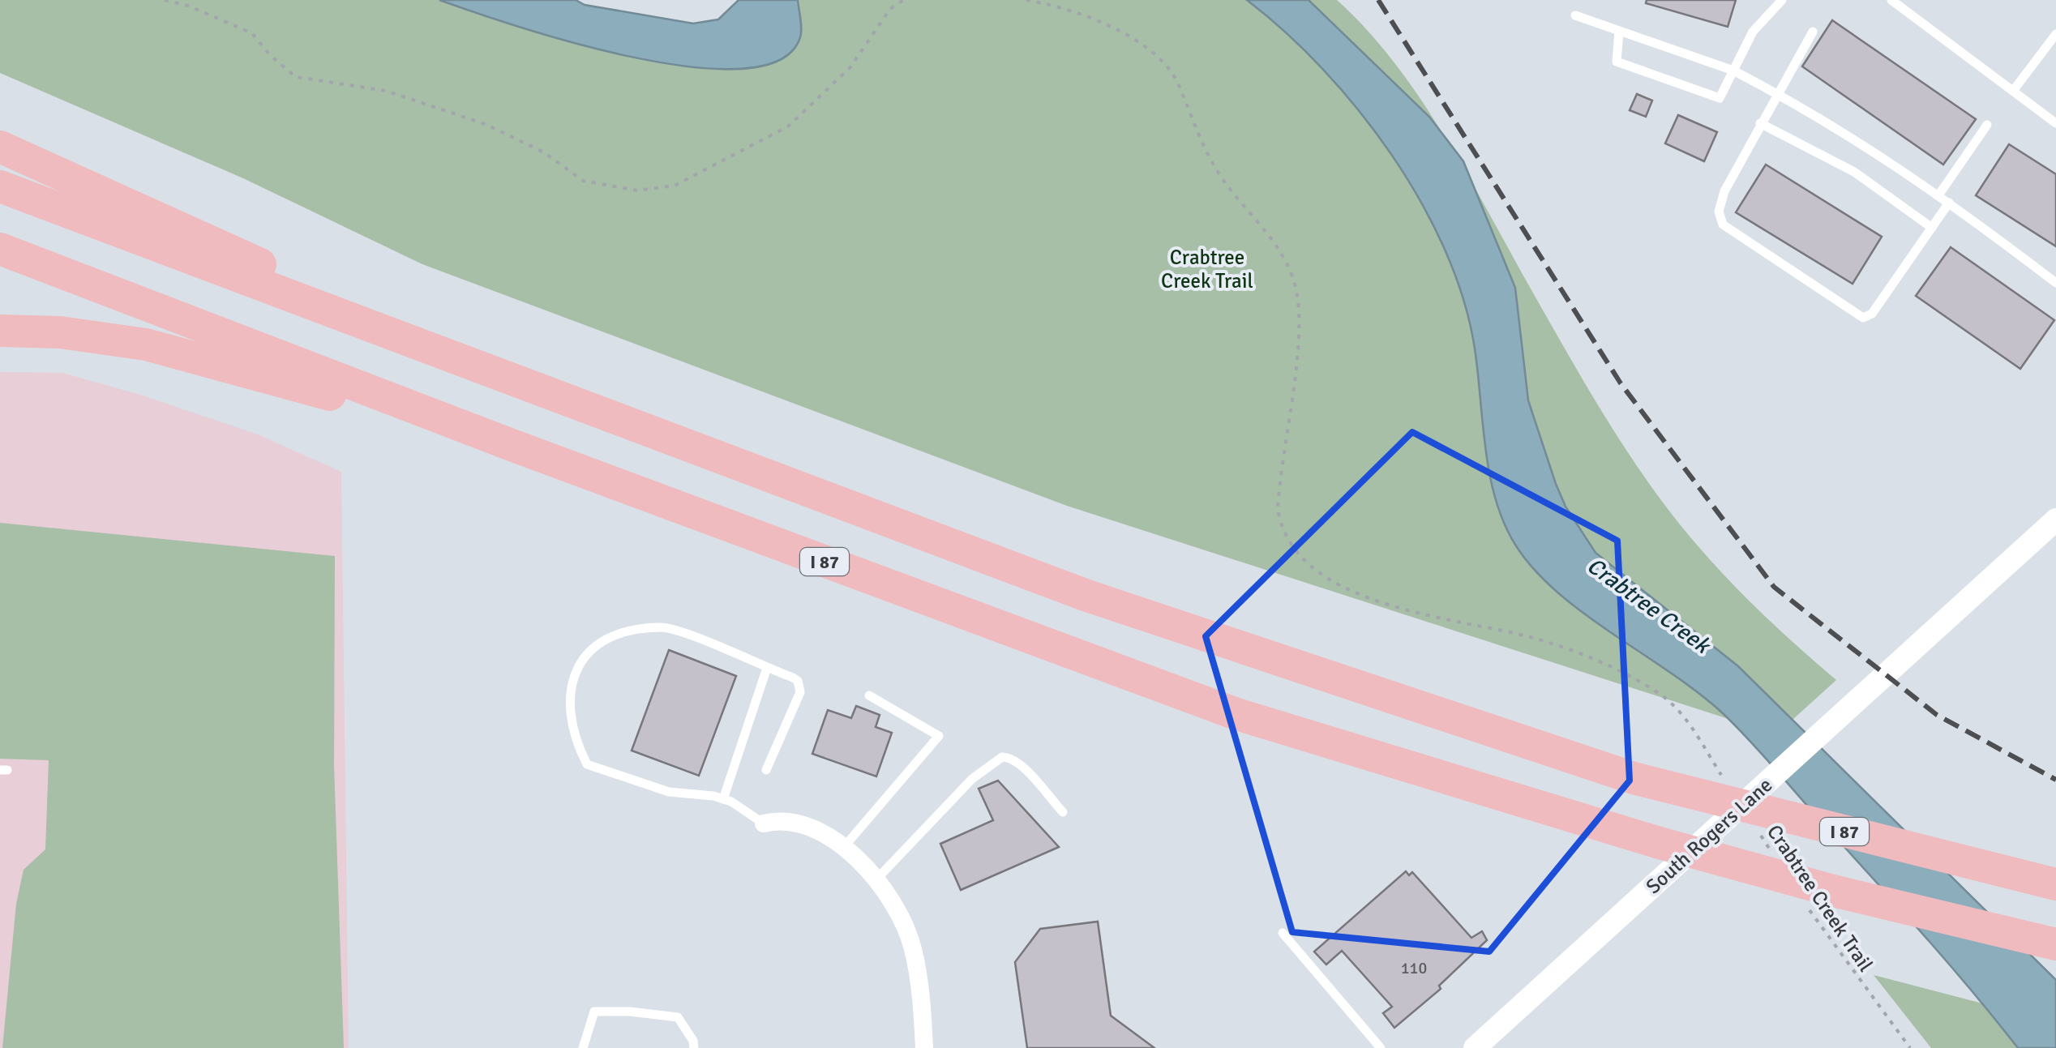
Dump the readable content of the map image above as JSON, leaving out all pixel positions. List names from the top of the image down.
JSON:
{
  "streets": {
    "highway": ["I 87"],
    "street": ["South Rogers Lane"],
    "path": ["Crabtree Creek Trail"]
  },
  "water": ["Crabtree Creek"],
  "parks": ["Crabtree Creek Trail"],
  "house_numbers": ["110"]
}
